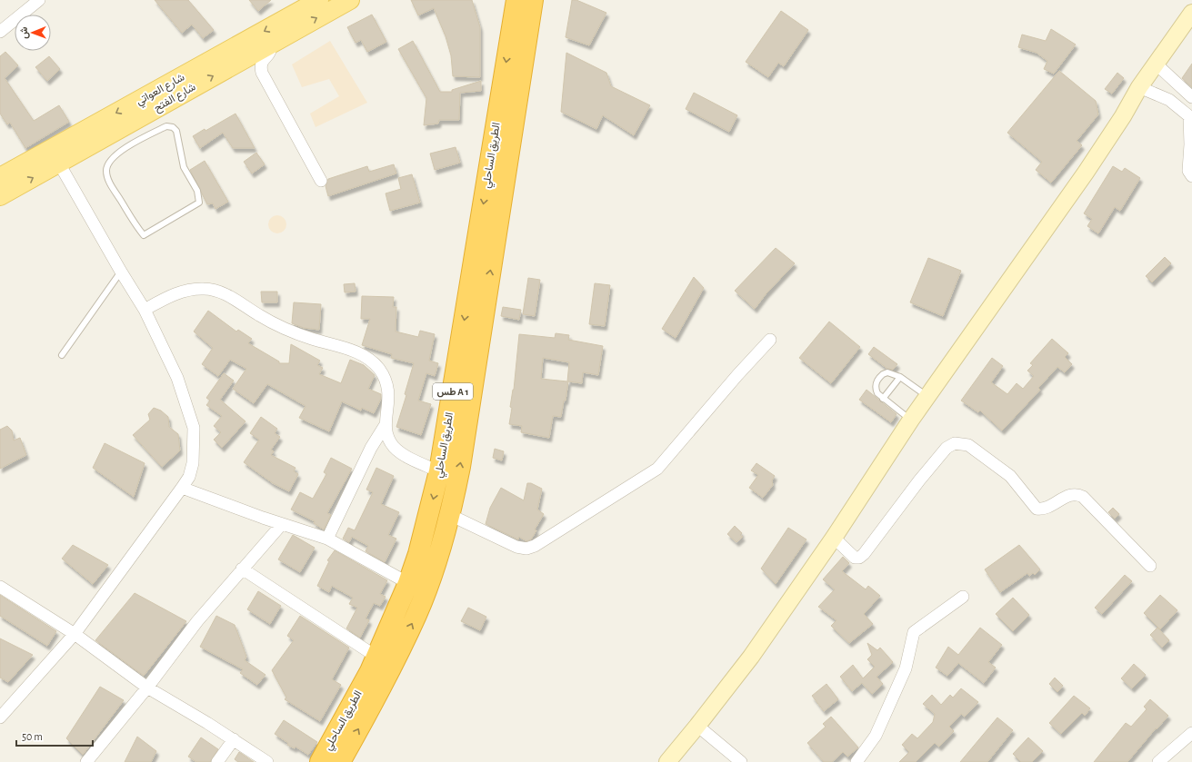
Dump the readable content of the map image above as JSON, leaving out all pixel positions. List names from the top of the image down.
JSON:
{
  "streets": {
    "highway": ["الطريق الساحلي", "طس A 1"],
    "main road": ["شارع العواتي", "شارع الفتح"]
  },
  "crossings": [
    ["شارع العواتي", "شارع الفتح"]
  ],
  "one_way": ["شارع العواتي", "شارع الفتح"],
  "scale_bar": "50 m",
  "north": "left"
}
